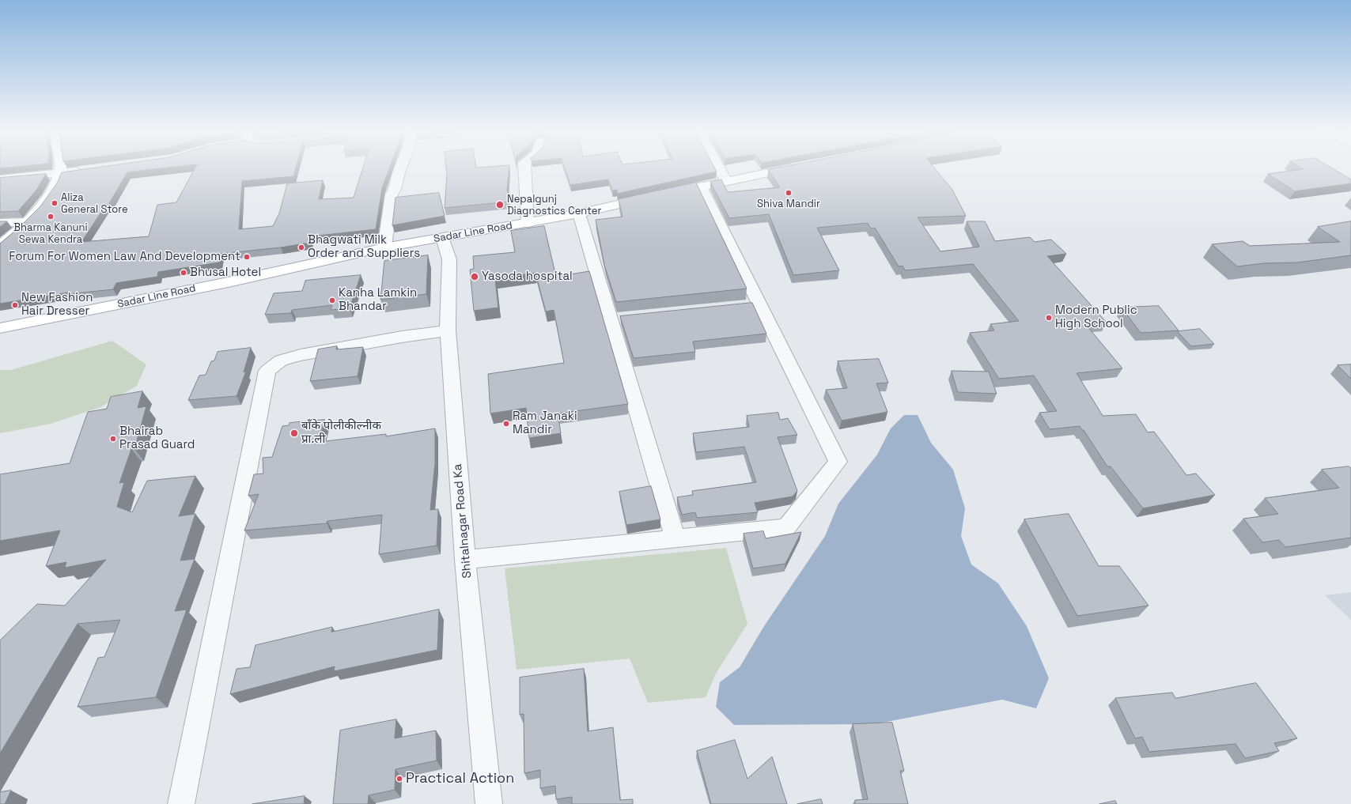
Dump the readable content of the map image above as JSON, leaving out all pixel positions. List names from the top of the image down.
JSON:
{
  "streets": {
    "main road": ["Sadar Line Road"],
    "street": ["Shitalnagar Road Ka"]
  },
  "crossings": [
    ["Sadar Line Road", "Shitalnagar Road Ka"]
  ],
  "places": [
    "Shiva Mandir",
    "Aliza General Store",
    "Nepalgunj Diagnostics Center",
    "Bharma Kanuni Sewa Kendra",
    "Bhagwati Milk Order and Suppliers",
    "Forum For Women Law And Development",
    "Bhusal Hotel",
    "Yasoda hospital",
    "Kanha Lamkin Bhandar",
    "New Fashion Hair Dresser",
    "Modern Public High School",
    "Ram Janaki Mandir",
    "बाँके पोलीकील्नीक प्रा.ली",
    "Bhairab Prasad Guard",
    "Practical Action"
  ]
}
